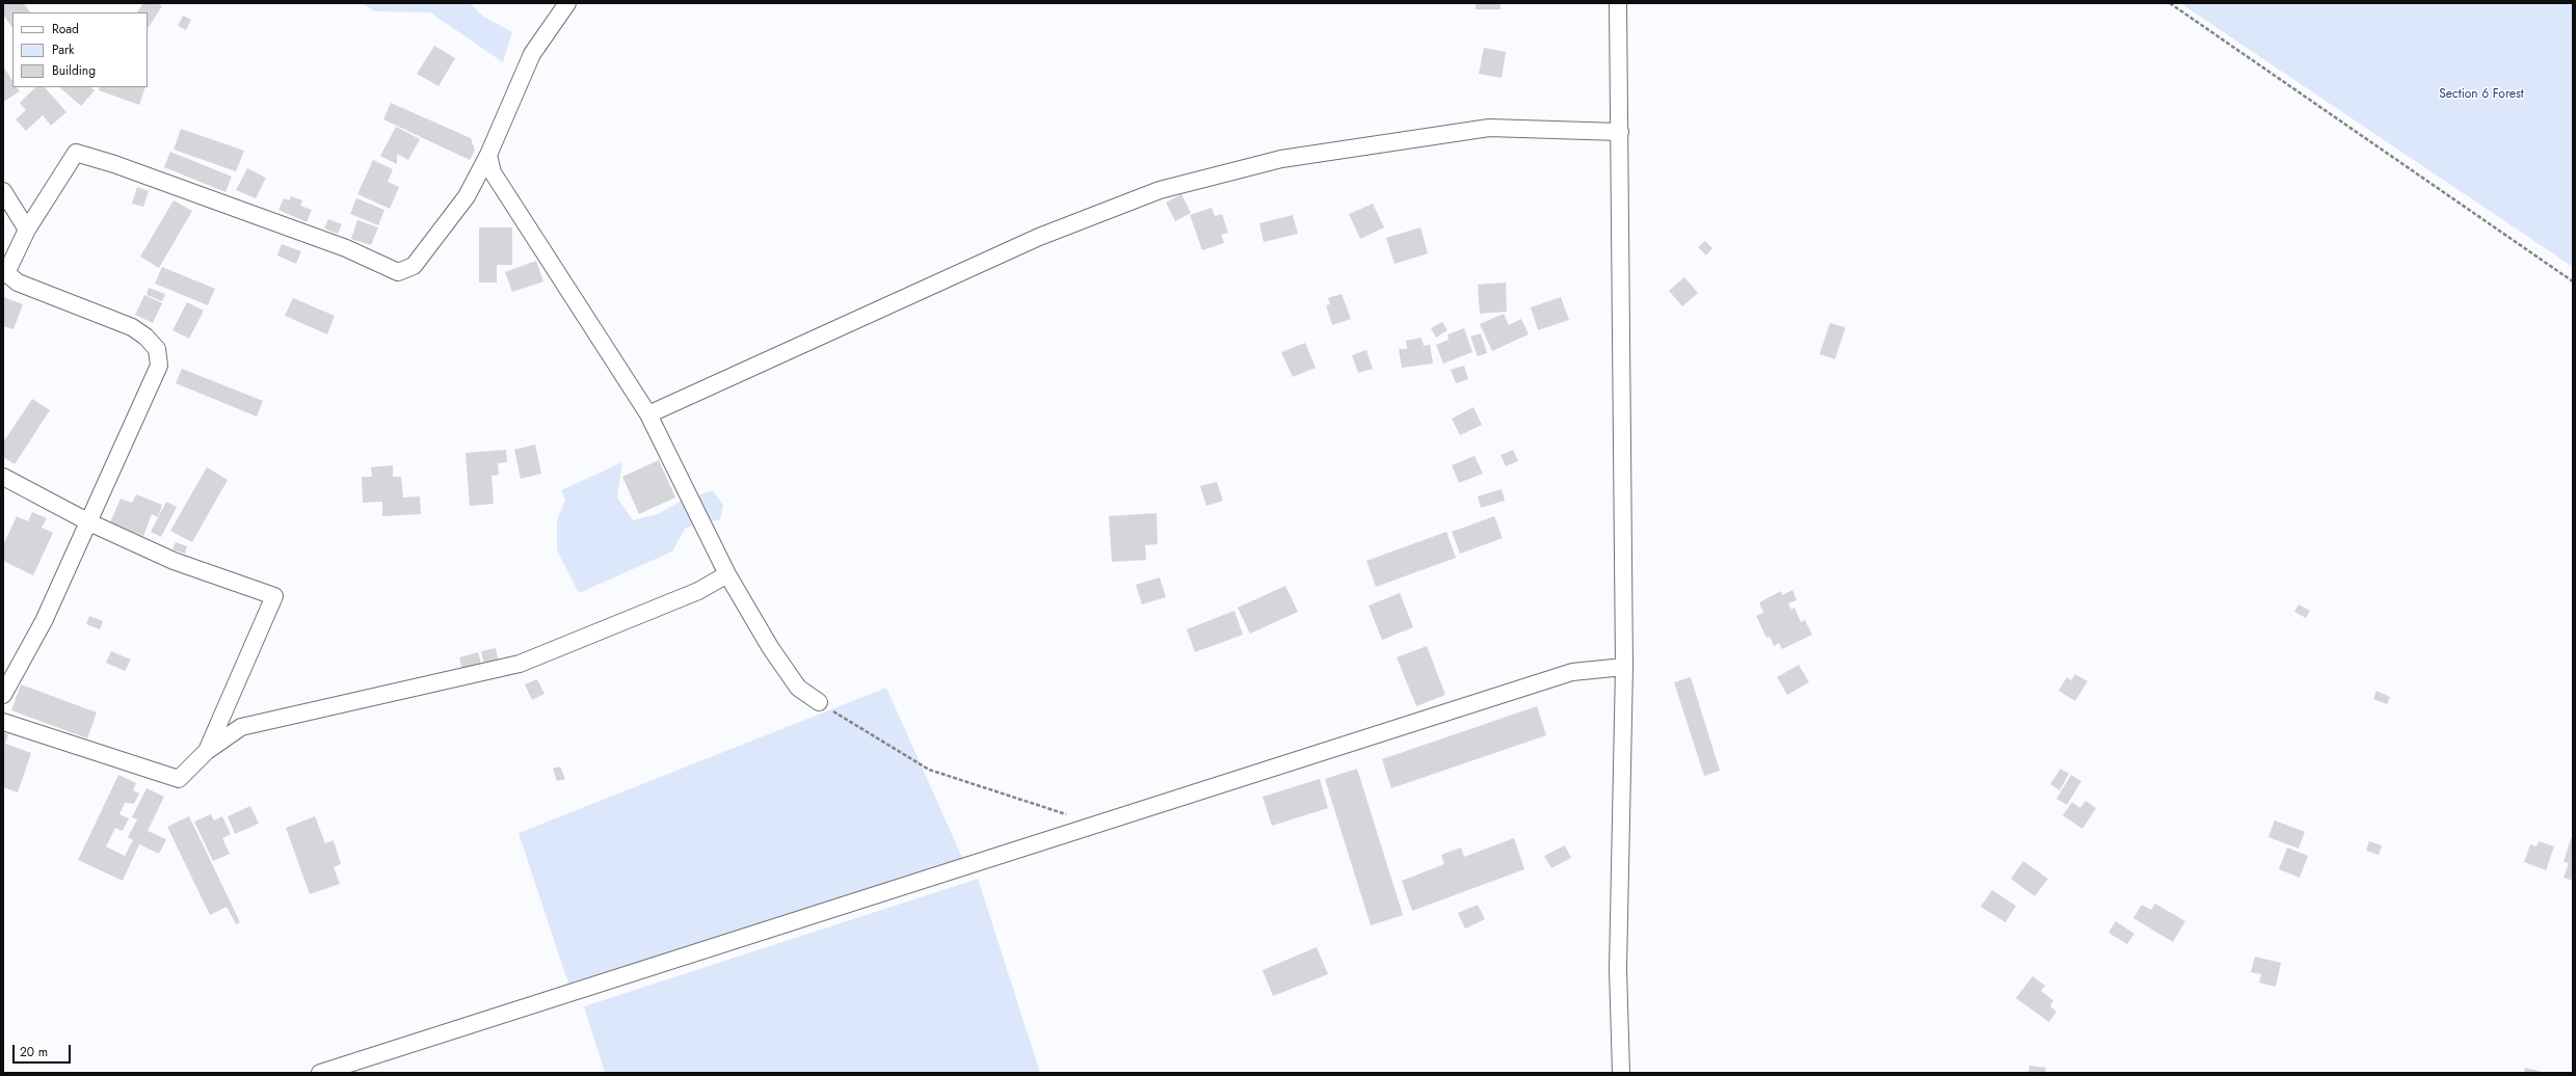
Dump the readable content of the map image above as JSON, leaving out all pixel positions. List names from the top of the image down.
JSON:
{
  "parks": ["Section 6 Forest"],
  "legend": ["Road", "Park", "Building"],
  "scale_bar": "20 m"
}
